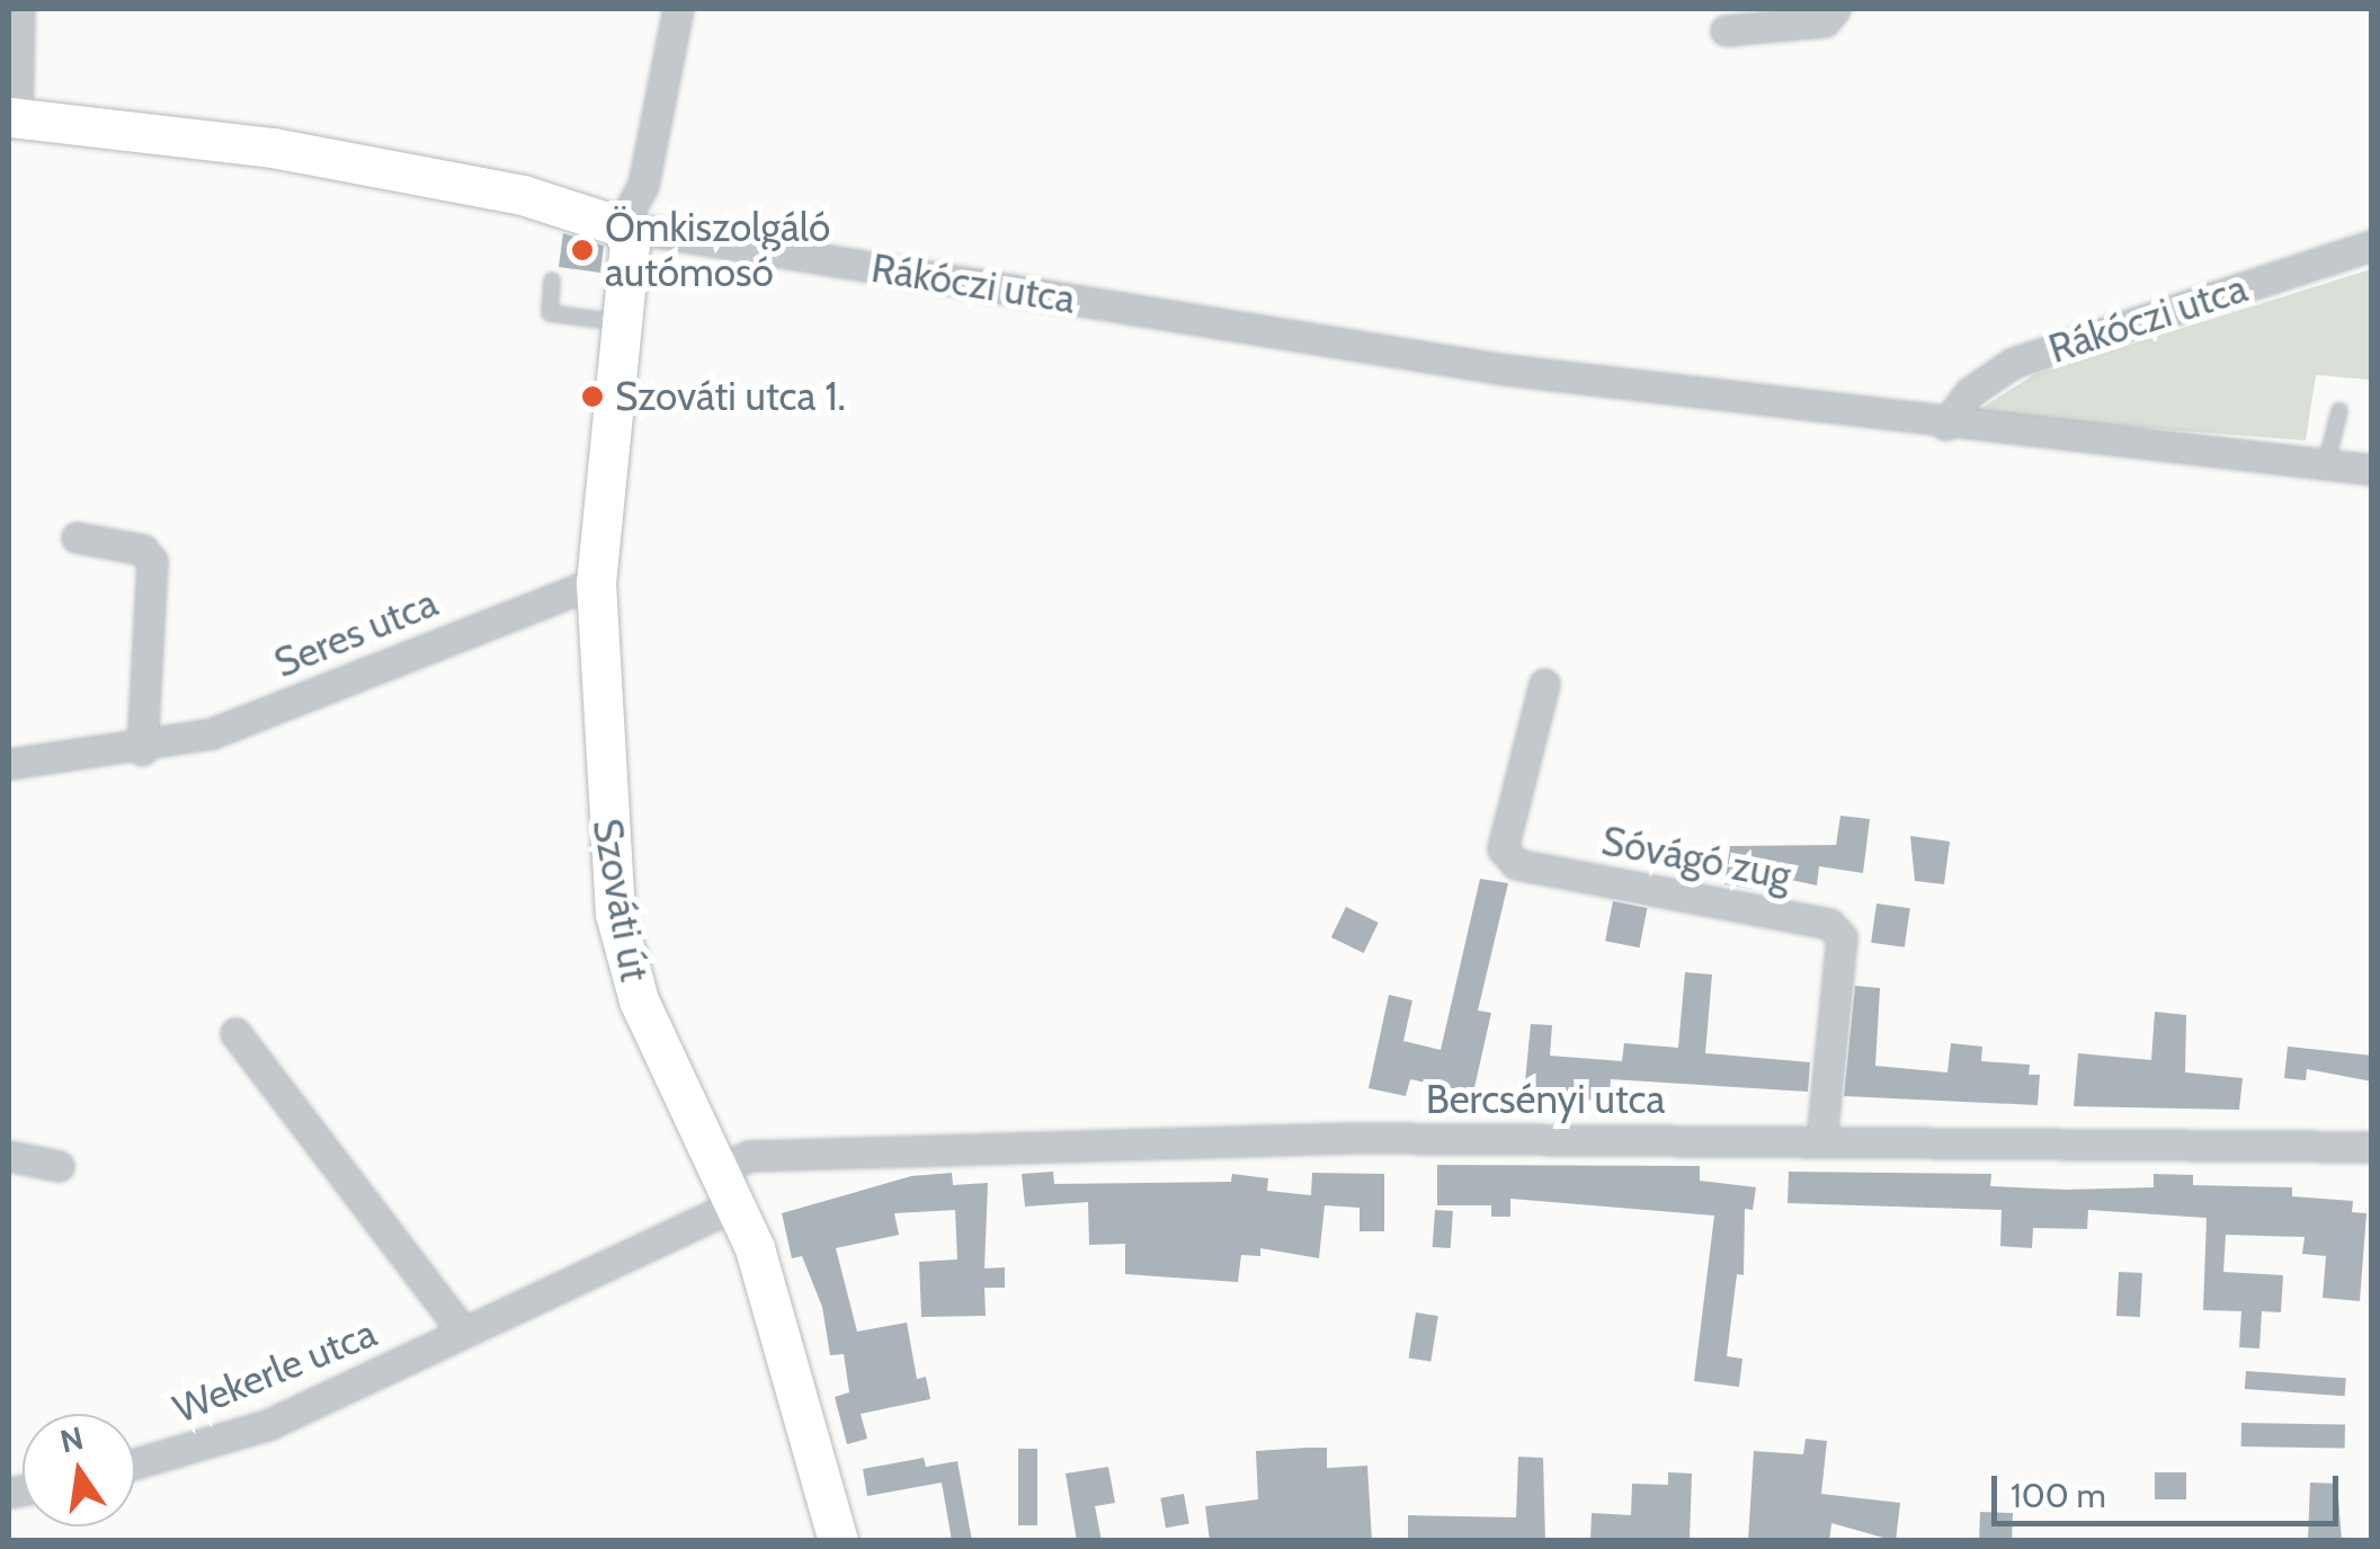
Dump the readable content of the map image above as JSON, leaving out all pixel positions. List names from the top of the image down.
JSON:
{
  "streets": {
    "main road": ["Rákóczi utca", "Szováti út"],
    "street": [
      "Seres utca",
      "Sóvágó zug",
      "Bercsényi utca",
      "Wekerle utca"
    ]
  },
  "crossings": [
    ["Rákóczi utca", "Szováti út"],
    ["Seres utca", "Szováti út"],
    ["Sóvágó zug", "Bercsényi utca"],
    ["Szováti út", "Bercsényi utca"],
    ["Szováti út", "Wekerle utca"],
    ["Bercsényi utca", "Wekerle utca"]
  ],
  "places": ["Ömkiszolgáló autómosó", "Szováti utca 1."],
  "scale_bar": "100 m",
  "north": "top"
}
